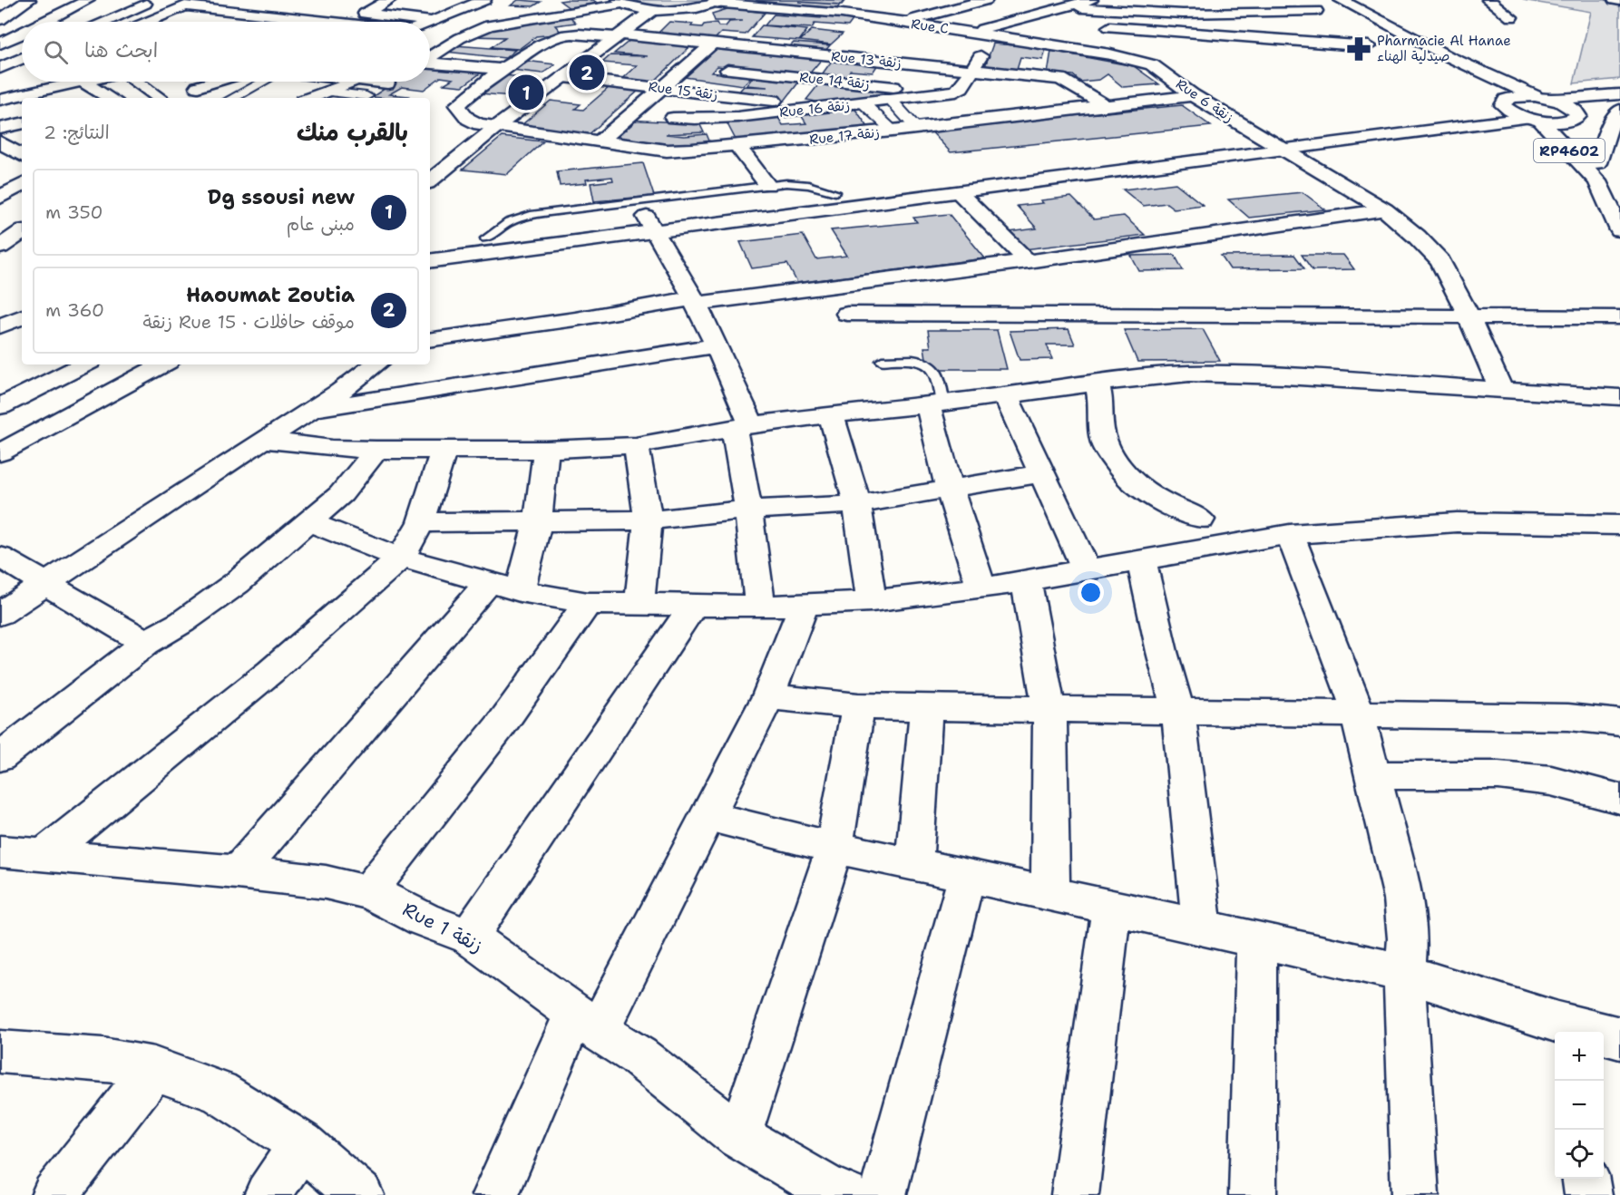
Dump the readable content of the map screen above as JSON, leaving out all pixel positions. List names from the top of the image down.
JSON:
{
  "streets": {
    "street": [
      "Rue C",
      "Rue 13 زنقة",
      "Rue 14 زنقة",
      "Rue 15 زنقة",
      "Rue 6 زنقة",
      "Rue 16 زنقة",
      "Rue 17 زنقة",
      "RP4602",
      "Rue 1 زنقة"
    ]
  },
  "crossings": [
    ["Rue C", "Rue 6 زنقة"],
    ["Rue 13 زنقة", "Rue 17 زنقة"],
    ["Rue 14 زنقة", "Rue 16 زنقة"],
    ["Rue 15 زنقة", "Rue 16 زنقة"],
    ["Rue 6 زنقة", "Rue 17 زنقة"]
  ],
  "places": {
    "pharmacy": ["Pharmacie Al Hanae صيدلية الهناء"]
  },
  "page": {
    "search": "ابحث هنا",
    "pins": ["2", "1"],
    "heading": ["بالقرب منك", "النتائج: 2"],
    "list": [
      {
        "mark": "1",
        "name": "Dg ssousi new",
        "note": "مبنى عام",
        "value": "350 m"
      },
      {
        "mark": "2",
        "name": "Haoumat Zoutia",
        "note": "موقف حافلات · Rue 15 زنقة",
        "value": "360 m"
      }
    ],
    "map_buttons": ["+", "−"]
  }
}
